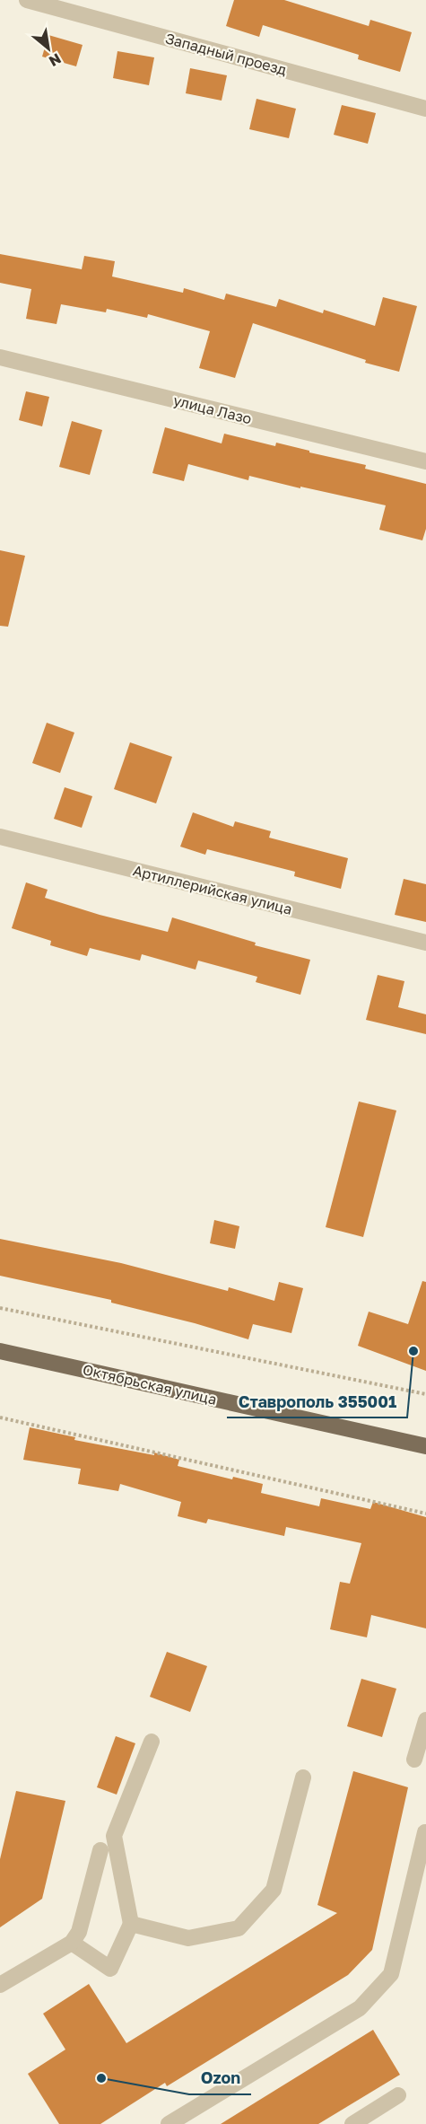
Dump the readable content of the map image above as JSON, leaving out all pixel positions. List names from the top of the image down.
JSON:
{
  "streets": {
    "main road": ["Октябрьская улица"],
    "street": ["Западный проезд", "улица Лазо", "Артиллерийская улица"]
  },
  "places": ["Ставрополь 355001", "Ozon"],
  "north": "bottom right"
}
